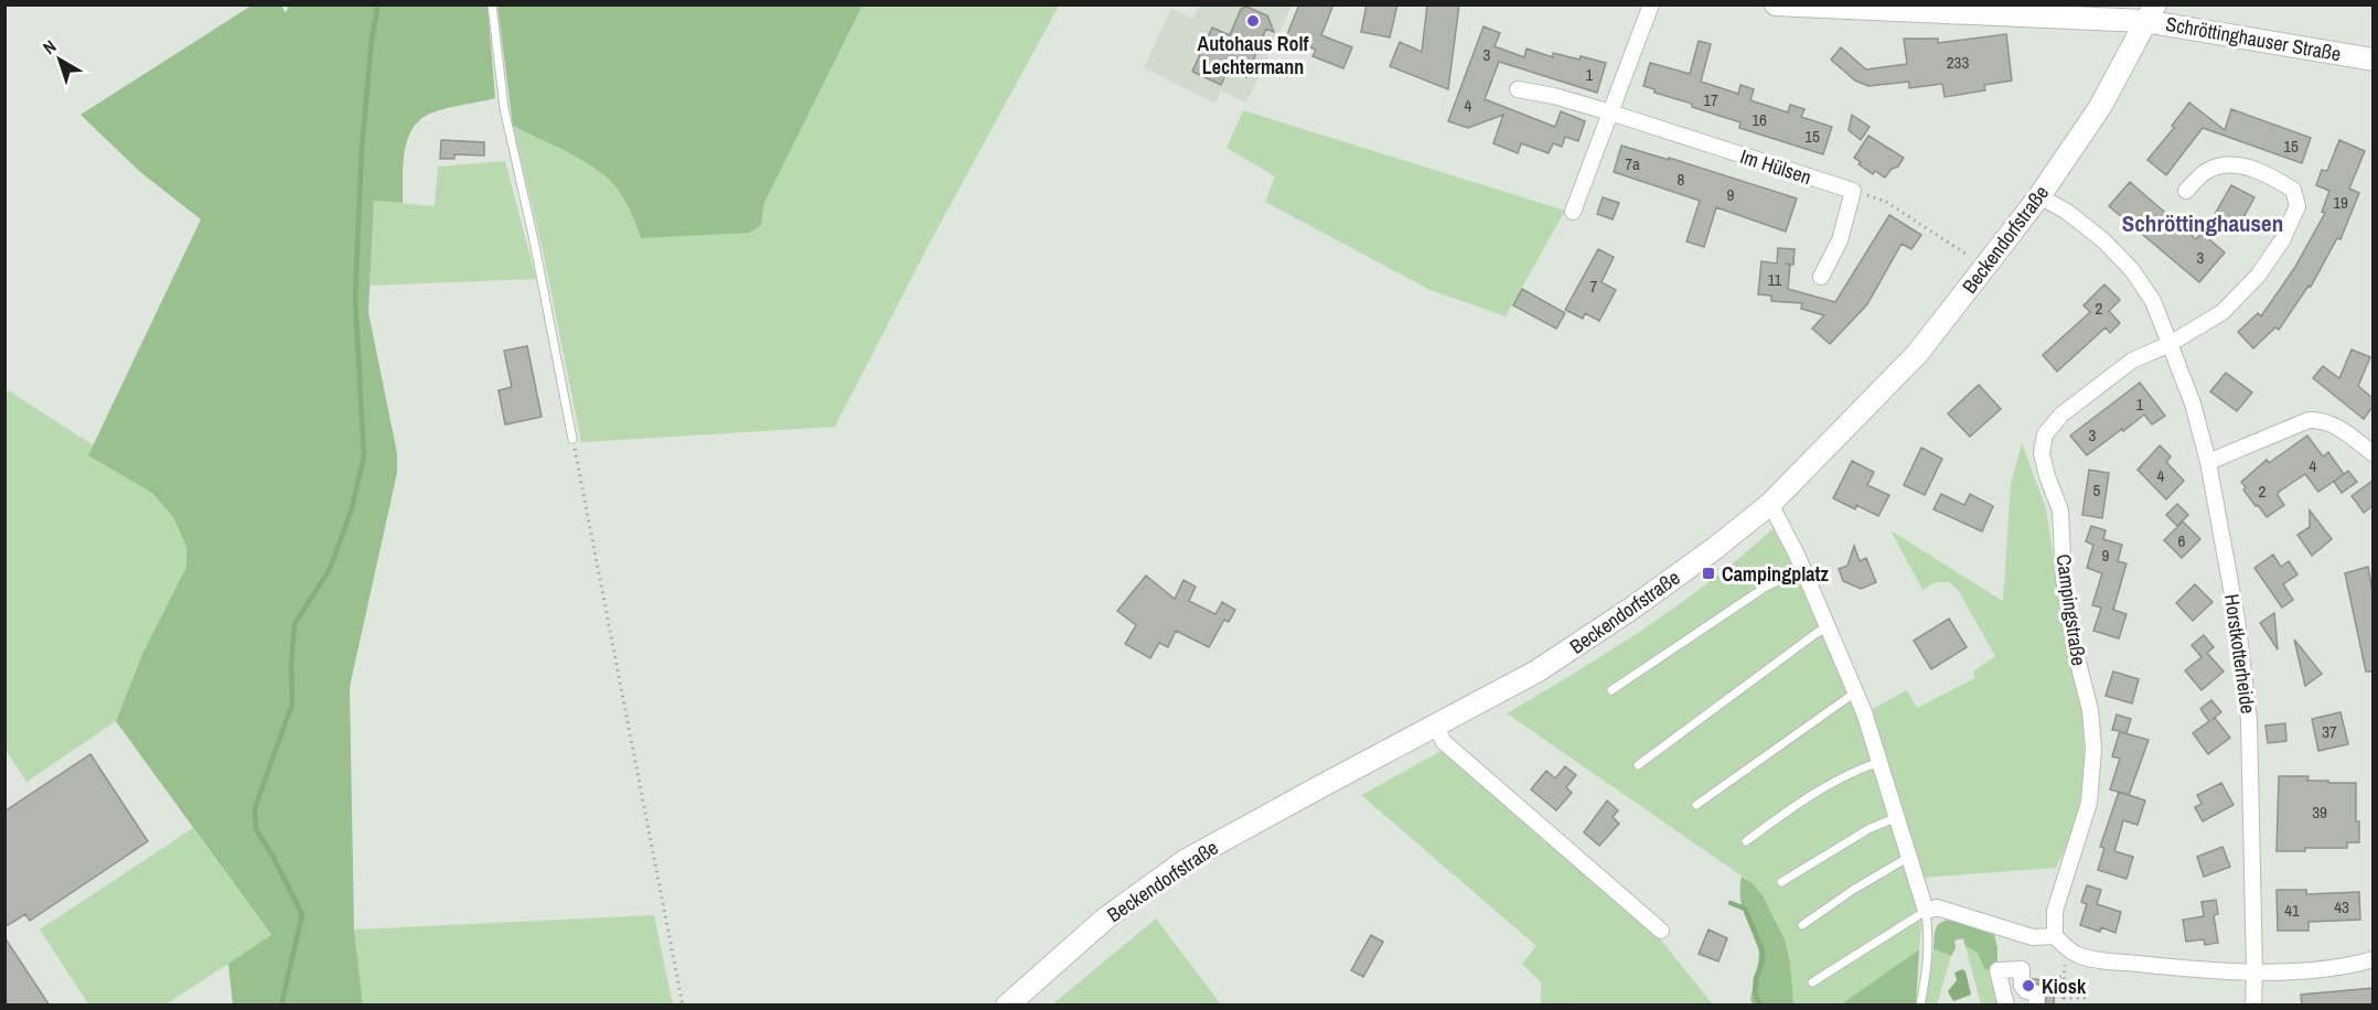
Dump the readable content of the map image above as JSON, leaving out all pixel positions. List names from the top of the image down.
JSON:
{
  "streets": {
    "street": [
      "Schröttinghauser Straße",
      "Im Hülsen",
      "Beckendorfstraße",
      "Campingstraße",
      "Horstkotterheide"
    ]
  },
  "crossings": [
    ["Schröttinghauser Straße", "Beckendorfstraße"],
    ["Beckendorfstraße", "Horstkotterheide"],
    ["Campingstraße", "Horstkotterheide"]
  ],
  "districts": ["Schröttinghausen"],
  "places": {
    "other": ["Autohaus Rolf Lechtermann", "Kiosk"],
    "transit": ["Campingplatz"]
  },
  "house_numbers": [
    "3",
    "233",
    "1",
    "17",
    "4",
    "16",
    "15",
    "15",
    "7a",
    "8",
    "9",
    "19",
    "3",
    "11",
    "7",
    "2",
    "1",
    "3",
    "4",
    "4",
    "5",
    "2",
    "6",
    "9",
    "37",
    "39",
    "43",
    "41"
  ],
  "north": "top left"
}
